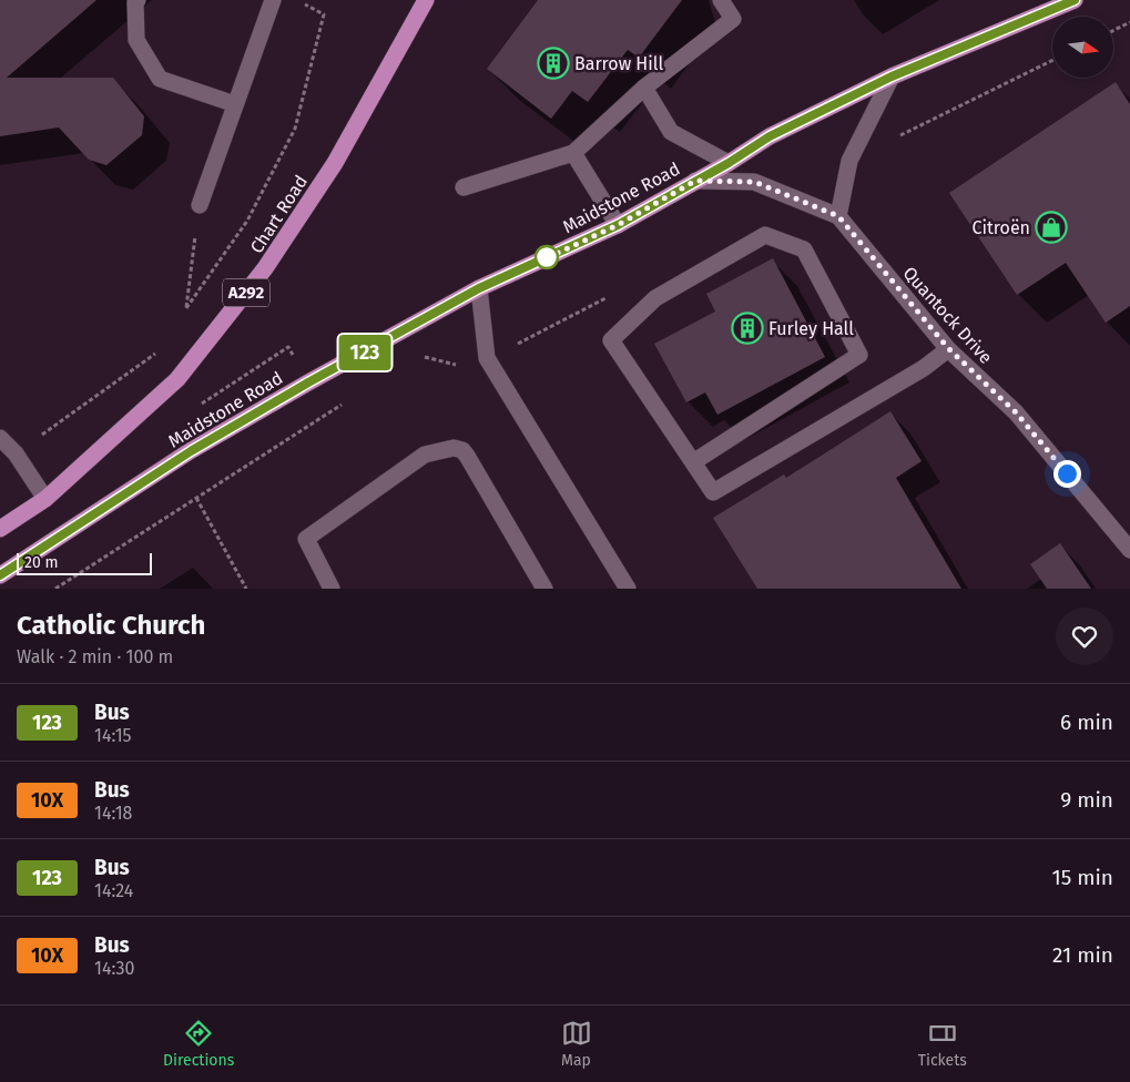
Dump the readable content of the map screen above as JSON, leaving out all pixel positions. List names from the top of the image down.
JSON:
{
  "streets": {
    "main road": ["Maidstone Road", "Chart Road", "A292"],
    "street": ["Quantock Drive"]
  },
  "crossings": [
    ["Maidstone Road", "Quantock Drive"]
  ],
  "places": {
    "building": ["Barrow Hill", "Furley Hall"],
    "shop": ["Citroën"]
  },
  "lines": ["bus line 123"],
  "scale_bar": "20 m",
  "north": "right",
  "page": {
    "on_map": "123",
    "scale": "20 m",
    "heading": ["Catholic Church", "Walk · 2 min · 100 m"],
    "list": [
      {
        "mark": "123",
        "name": "Bus",
        "note": "14:15",
        "value": "6 min"
      },
      {
        "mark": "10X",
        "name": "Bus",
        "note": "14:18",
        "value": "9 min"
      },
      {
        "mark": "123",
        "name": "Bus",
        "note": "14:24",
        "value": "15 min"
      },
      {
        "mark": "10X",
        "name": "Bus",
        "note": "14:30",
        "value": "21 min"
      }
    ],
    "tabs": ["Directions", "Map", "Tickets"]
  }
}
